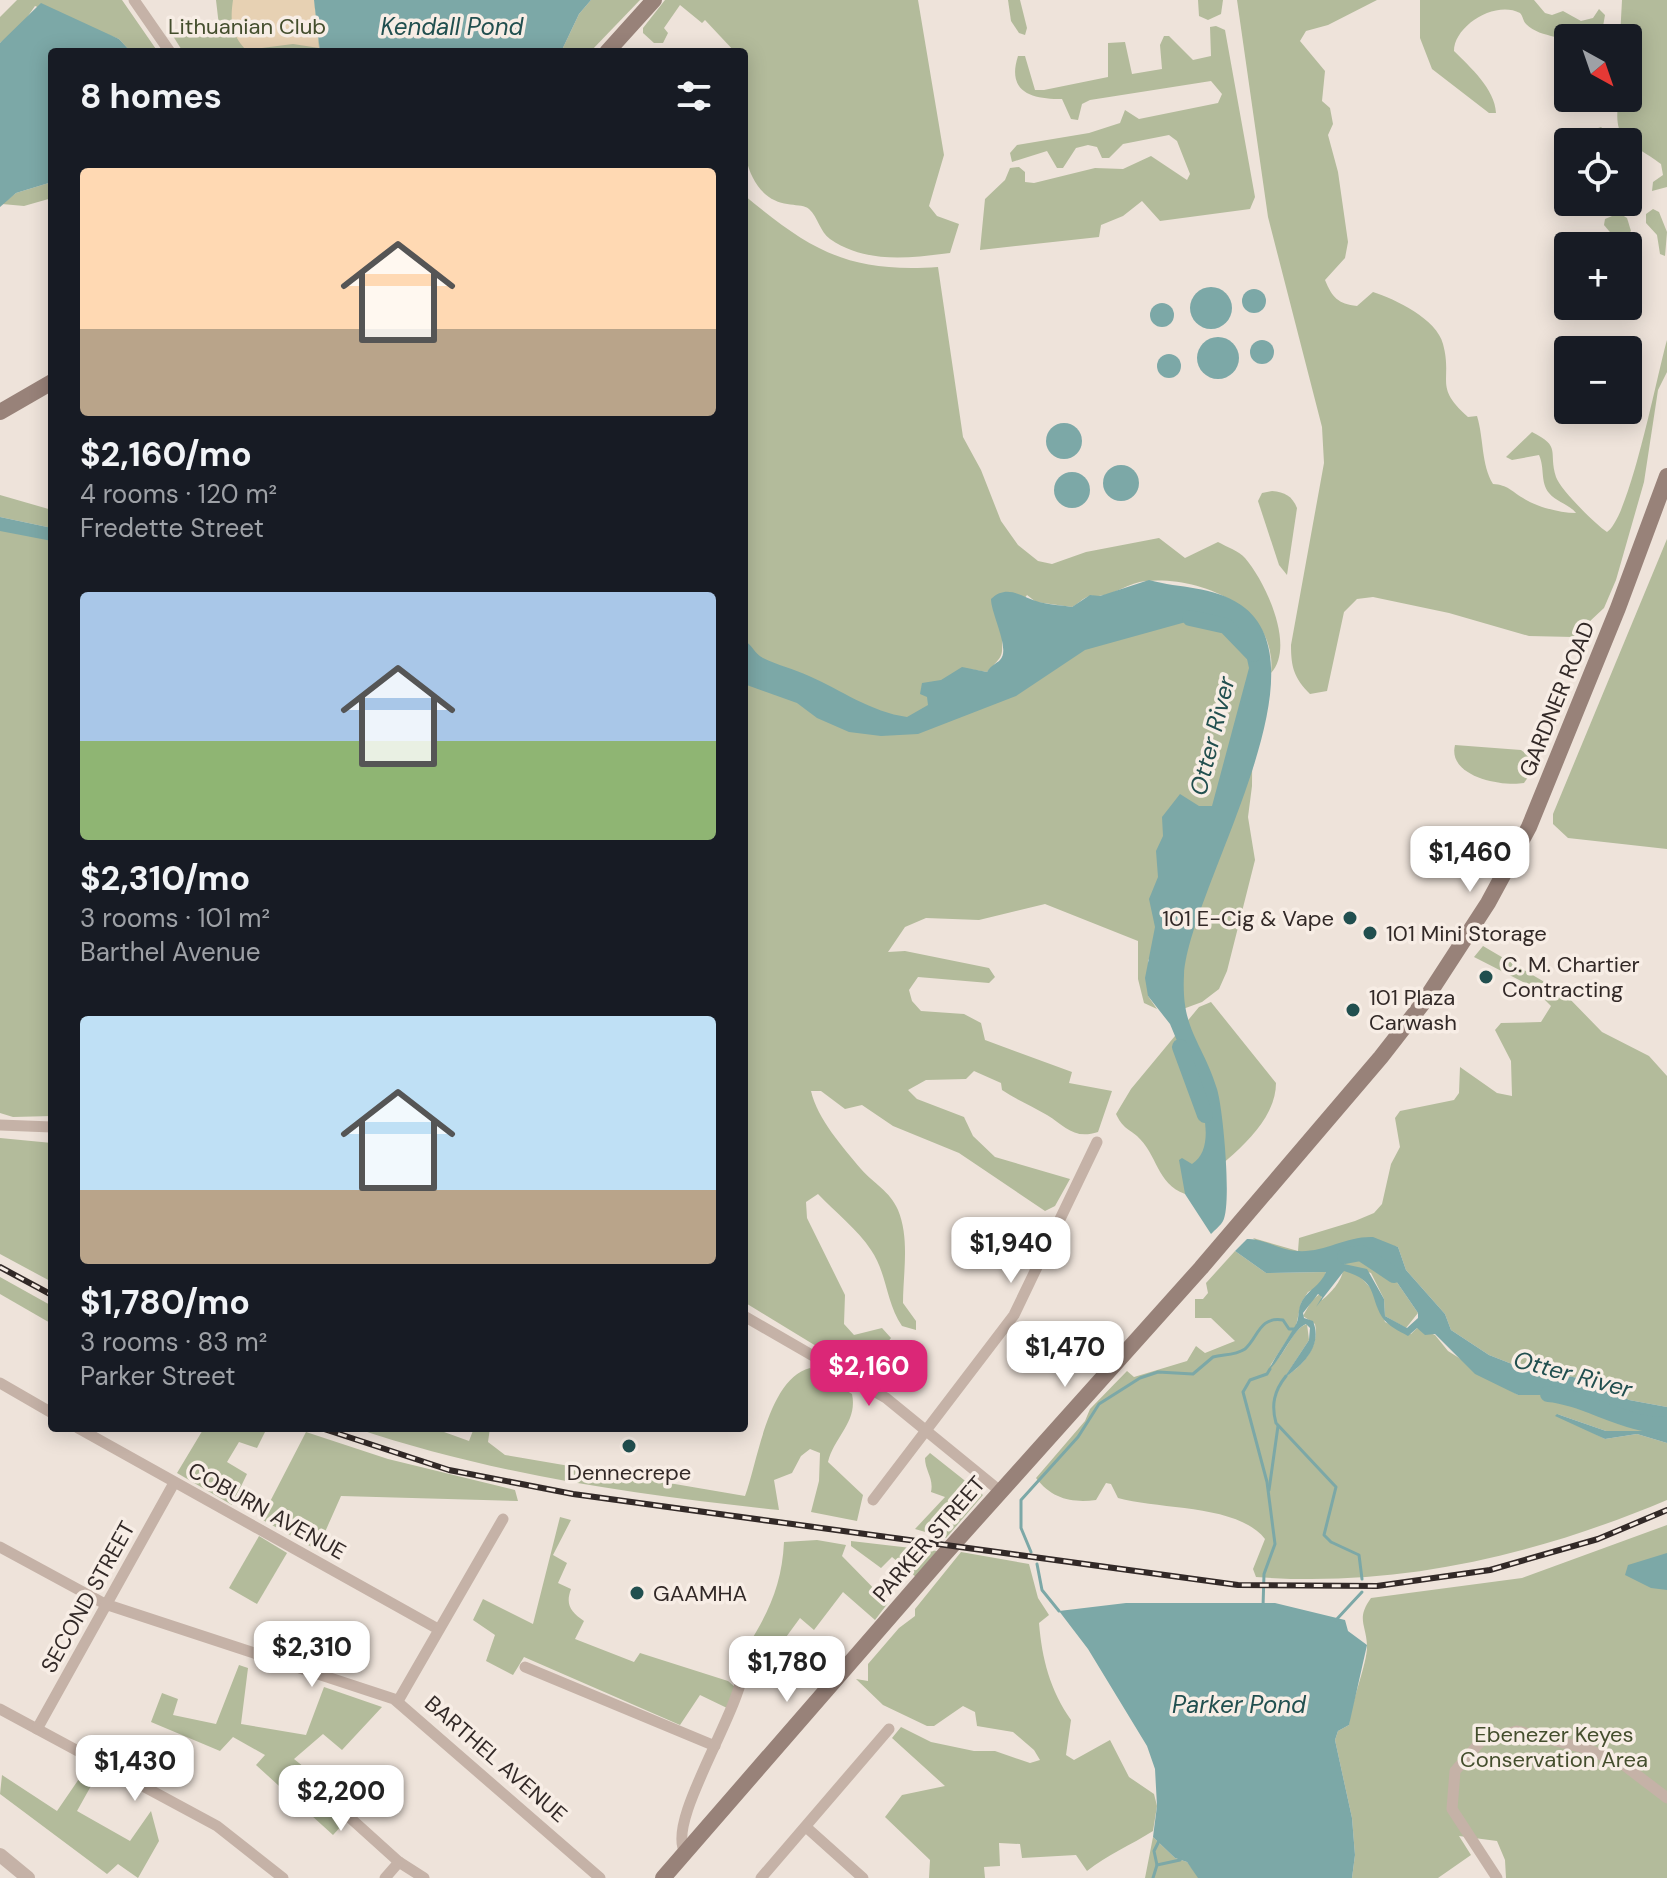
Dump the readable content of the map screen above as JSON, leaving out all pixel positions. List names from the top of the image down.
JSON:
{
  "streets": {
    "main road": ["GARDNER ROAD", "PARKER STREET"],
    "street": ["COBURN AVENUE", "SECOND STREET", "BARTHEL AVENUE"]
  },
  "crossings": [
    ["GARDNER ROAD", "PARKER STREET"],
    ["COBURN AVENUE", "SECOND STREET"],
    ["SECOND STREET", "BARTHEL AVENUE"]
  ],
  "water": ["Kendall Pond", "Otter River", "Parker Pond"],
  "parks": ["Lithuanian Club", "Ebenezer Keyes Conservation Area"],
  "places": [
    "101 E-Cig & Vape",
    "101 Mini Storage",
    "C. M. Chartier Contracting",
    "101 Plaza Carwash",
    "Dennecrepe",
    "GAAMHA"
  ],
  "north": "bottom right",
  "page": {
    "map_buttons": ["+", "−"],
    "heading": "8 homes",
    "list": [
      {
        "name": "$2,160/mo",
        "note": "4 rooms · 120 m² · Fredette Street"
      },
      {
        "name": "$2,310/mo",
        "note": "3 rooms · 101 m² · Barthel Avenue"
      },
      {
        "name": "$1,780/mo",
        "note": "3 rooms · 83 m² · Parker Street"
      }
    ],
    "price": [
      "$1,460",
      "$1,940",
      "$1,470",
      "$2,160",
      "$2,310",
      "$1,780",
      "$1,430",
      "$2,200"
    ]
  }
}
